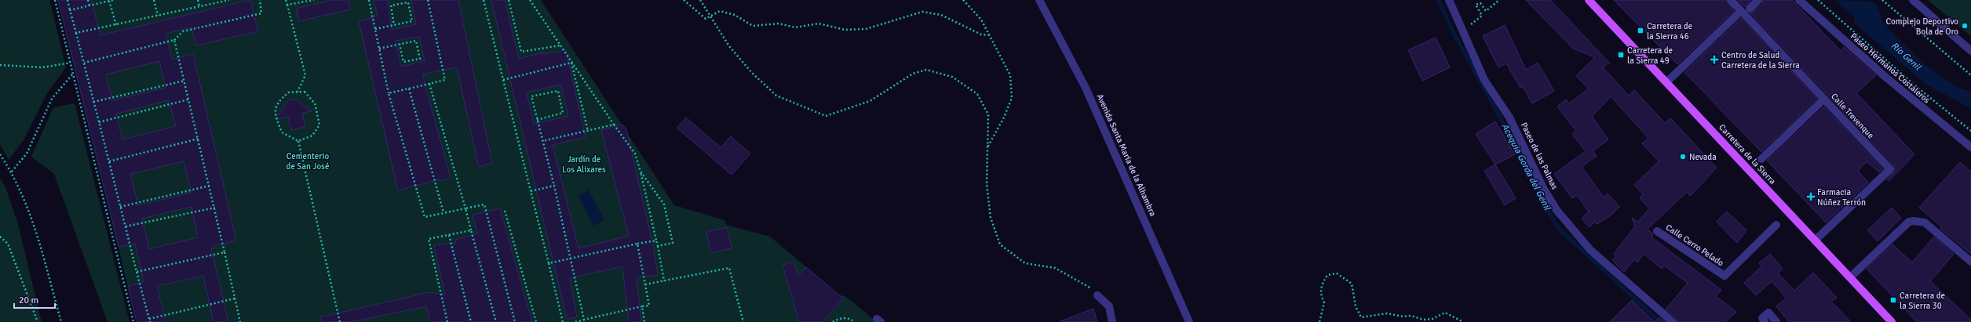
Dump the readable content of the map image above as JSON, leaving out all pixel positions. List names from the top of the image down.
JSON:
{
  "streets": {
    "main road": ["Carretera de la Sierra"],
    "street": [
      "Paseo Hermanos Costaleros",
      "Calle Trevenque",
      "Avenida Santa María de la Alhambra",
      "Paseo de las Palmas",
      "Calle Cerro Pelado"
    ]
  },
  "crossings": [
    ["Calle Trevenque", "Carretera de la Sierra"]
  ],
  "water": ["Río Genil", "Acequia Gorda del Genil"],
  "parks": ["Cementerio de San José", "Jardín de Los Alixares"],
  "places": {
    "other": ["Complejo Deportivo Bola de Oro", "Nevada"],
    "transit": ["Carretera de la Sierra 46", "Carretera de la Sierra 49", "Carretera de la Sierra 30"],
    "health": ["Centro de Salud Carretera de la Sierra", "Farmacia Núñez Terrón"]
  },
  "scale_bar": "20 m"
}
